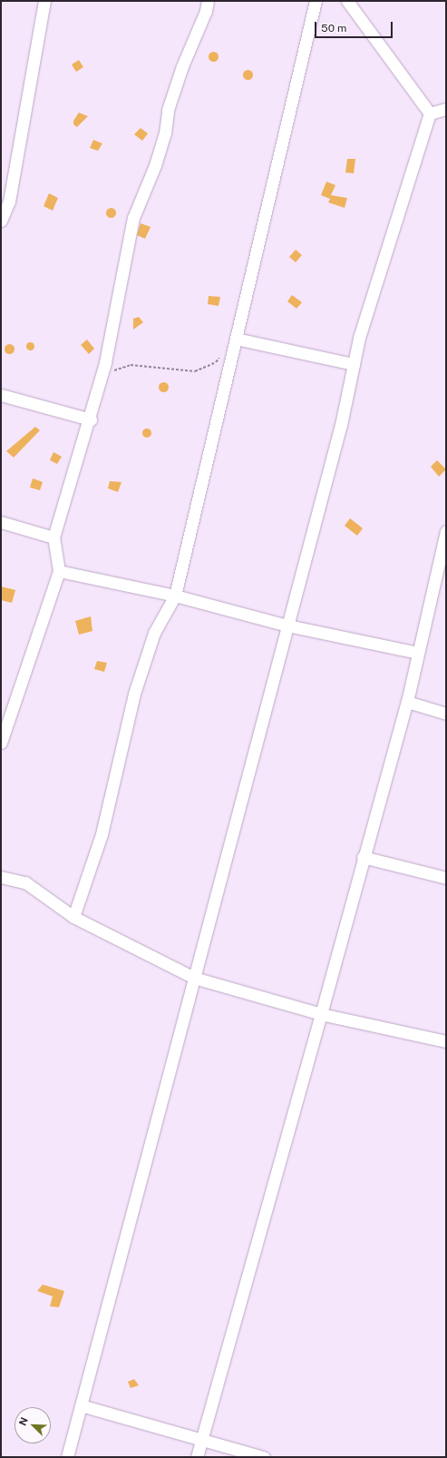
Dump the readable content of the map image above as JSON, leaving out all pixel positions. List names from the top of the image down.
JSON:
{
  "scale_bar": "50 m",
  "north": "top left"
}
